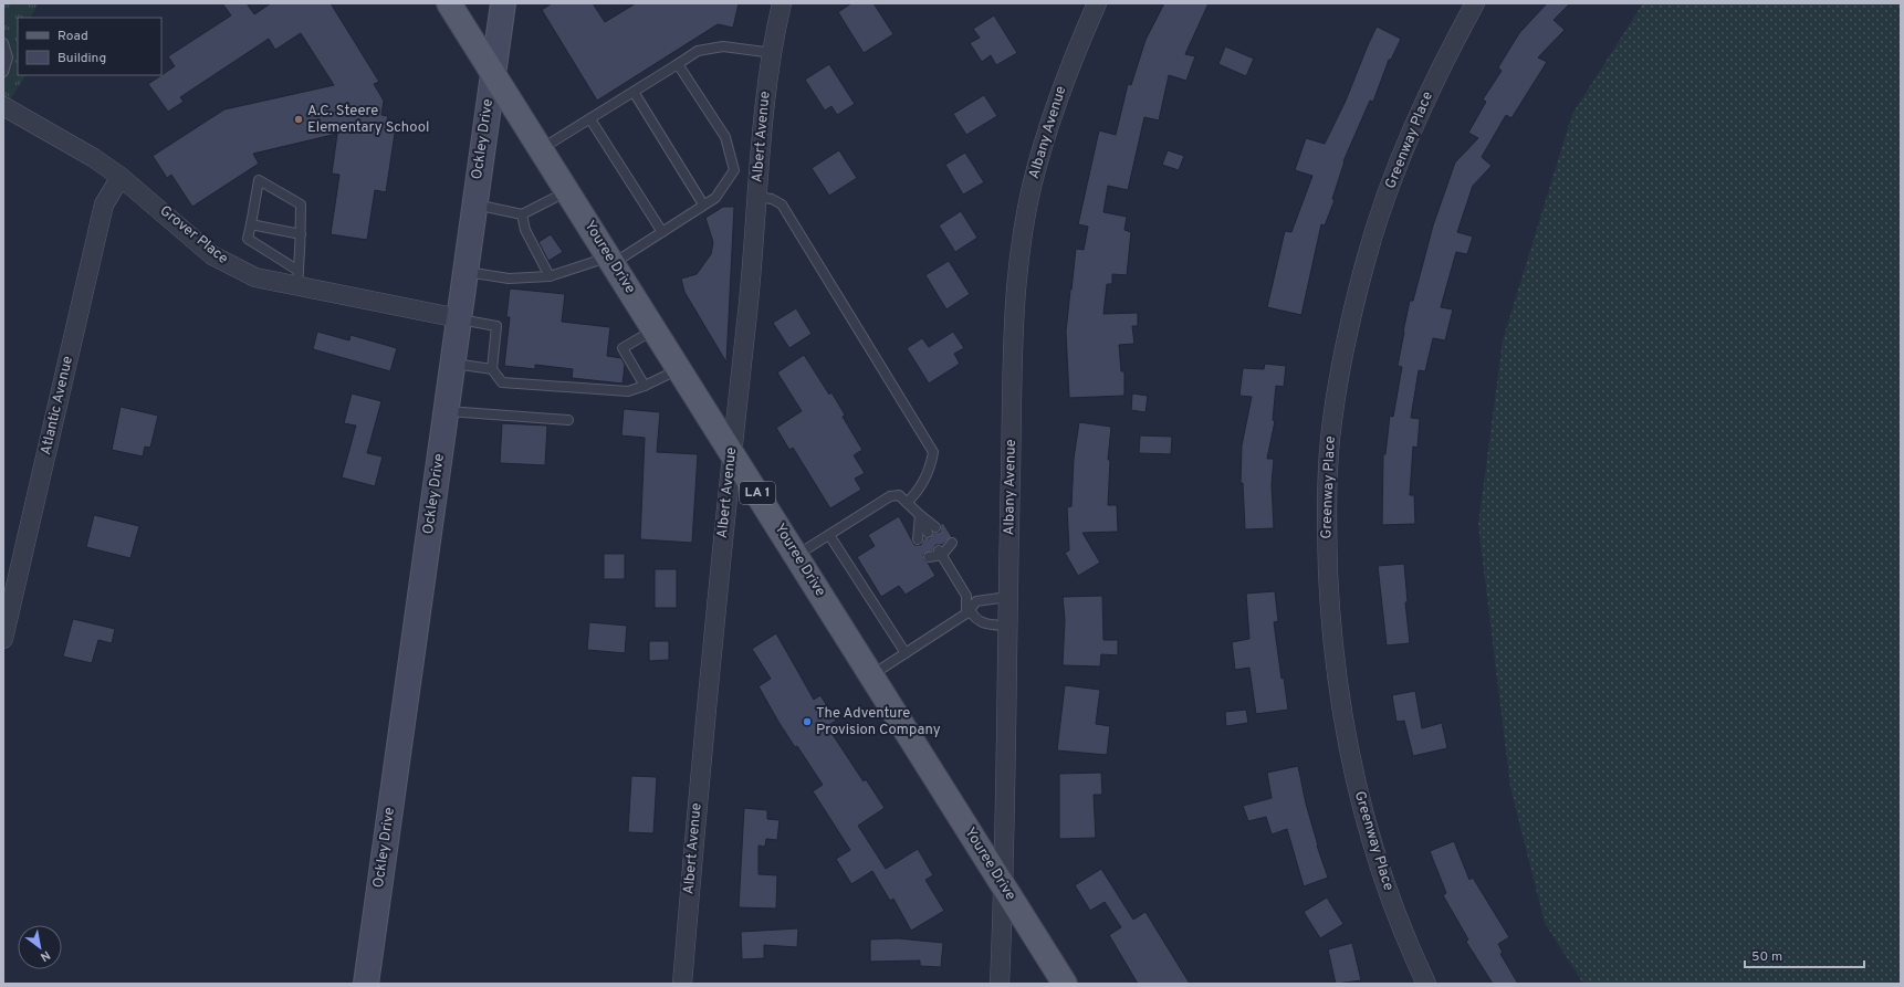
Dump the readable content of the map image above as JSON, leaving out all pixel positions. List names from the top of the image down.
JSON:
{
  "streets": {
    "main road": ["Youree Drive", "LA 1"],
    "street": [
      "Albany Avenue",
      "Albert Avenue",
      "Ockley Drive",
      "Greenway Place",
      "Grover Place",
      "Atlantic Avenue"
    ]
  },
  "crossings": [
    ["Albany Avenue", "Youree Drive"],
    ["Albert Avenue", "Youree Drive"],
    ["Ockley Drive", "Grover Place"],
    ["Ockley Drive", "Youree Drive"],
    ["Grover Place", "Atlantic Avenue"]
  ],
  "places": ["A.C. Steere Elementary School", "The Adventure Provision Company"],
  "legend": ["Road", "Building"],
  "scale_bar": "50 m",
  "north": "bottom right"
}
